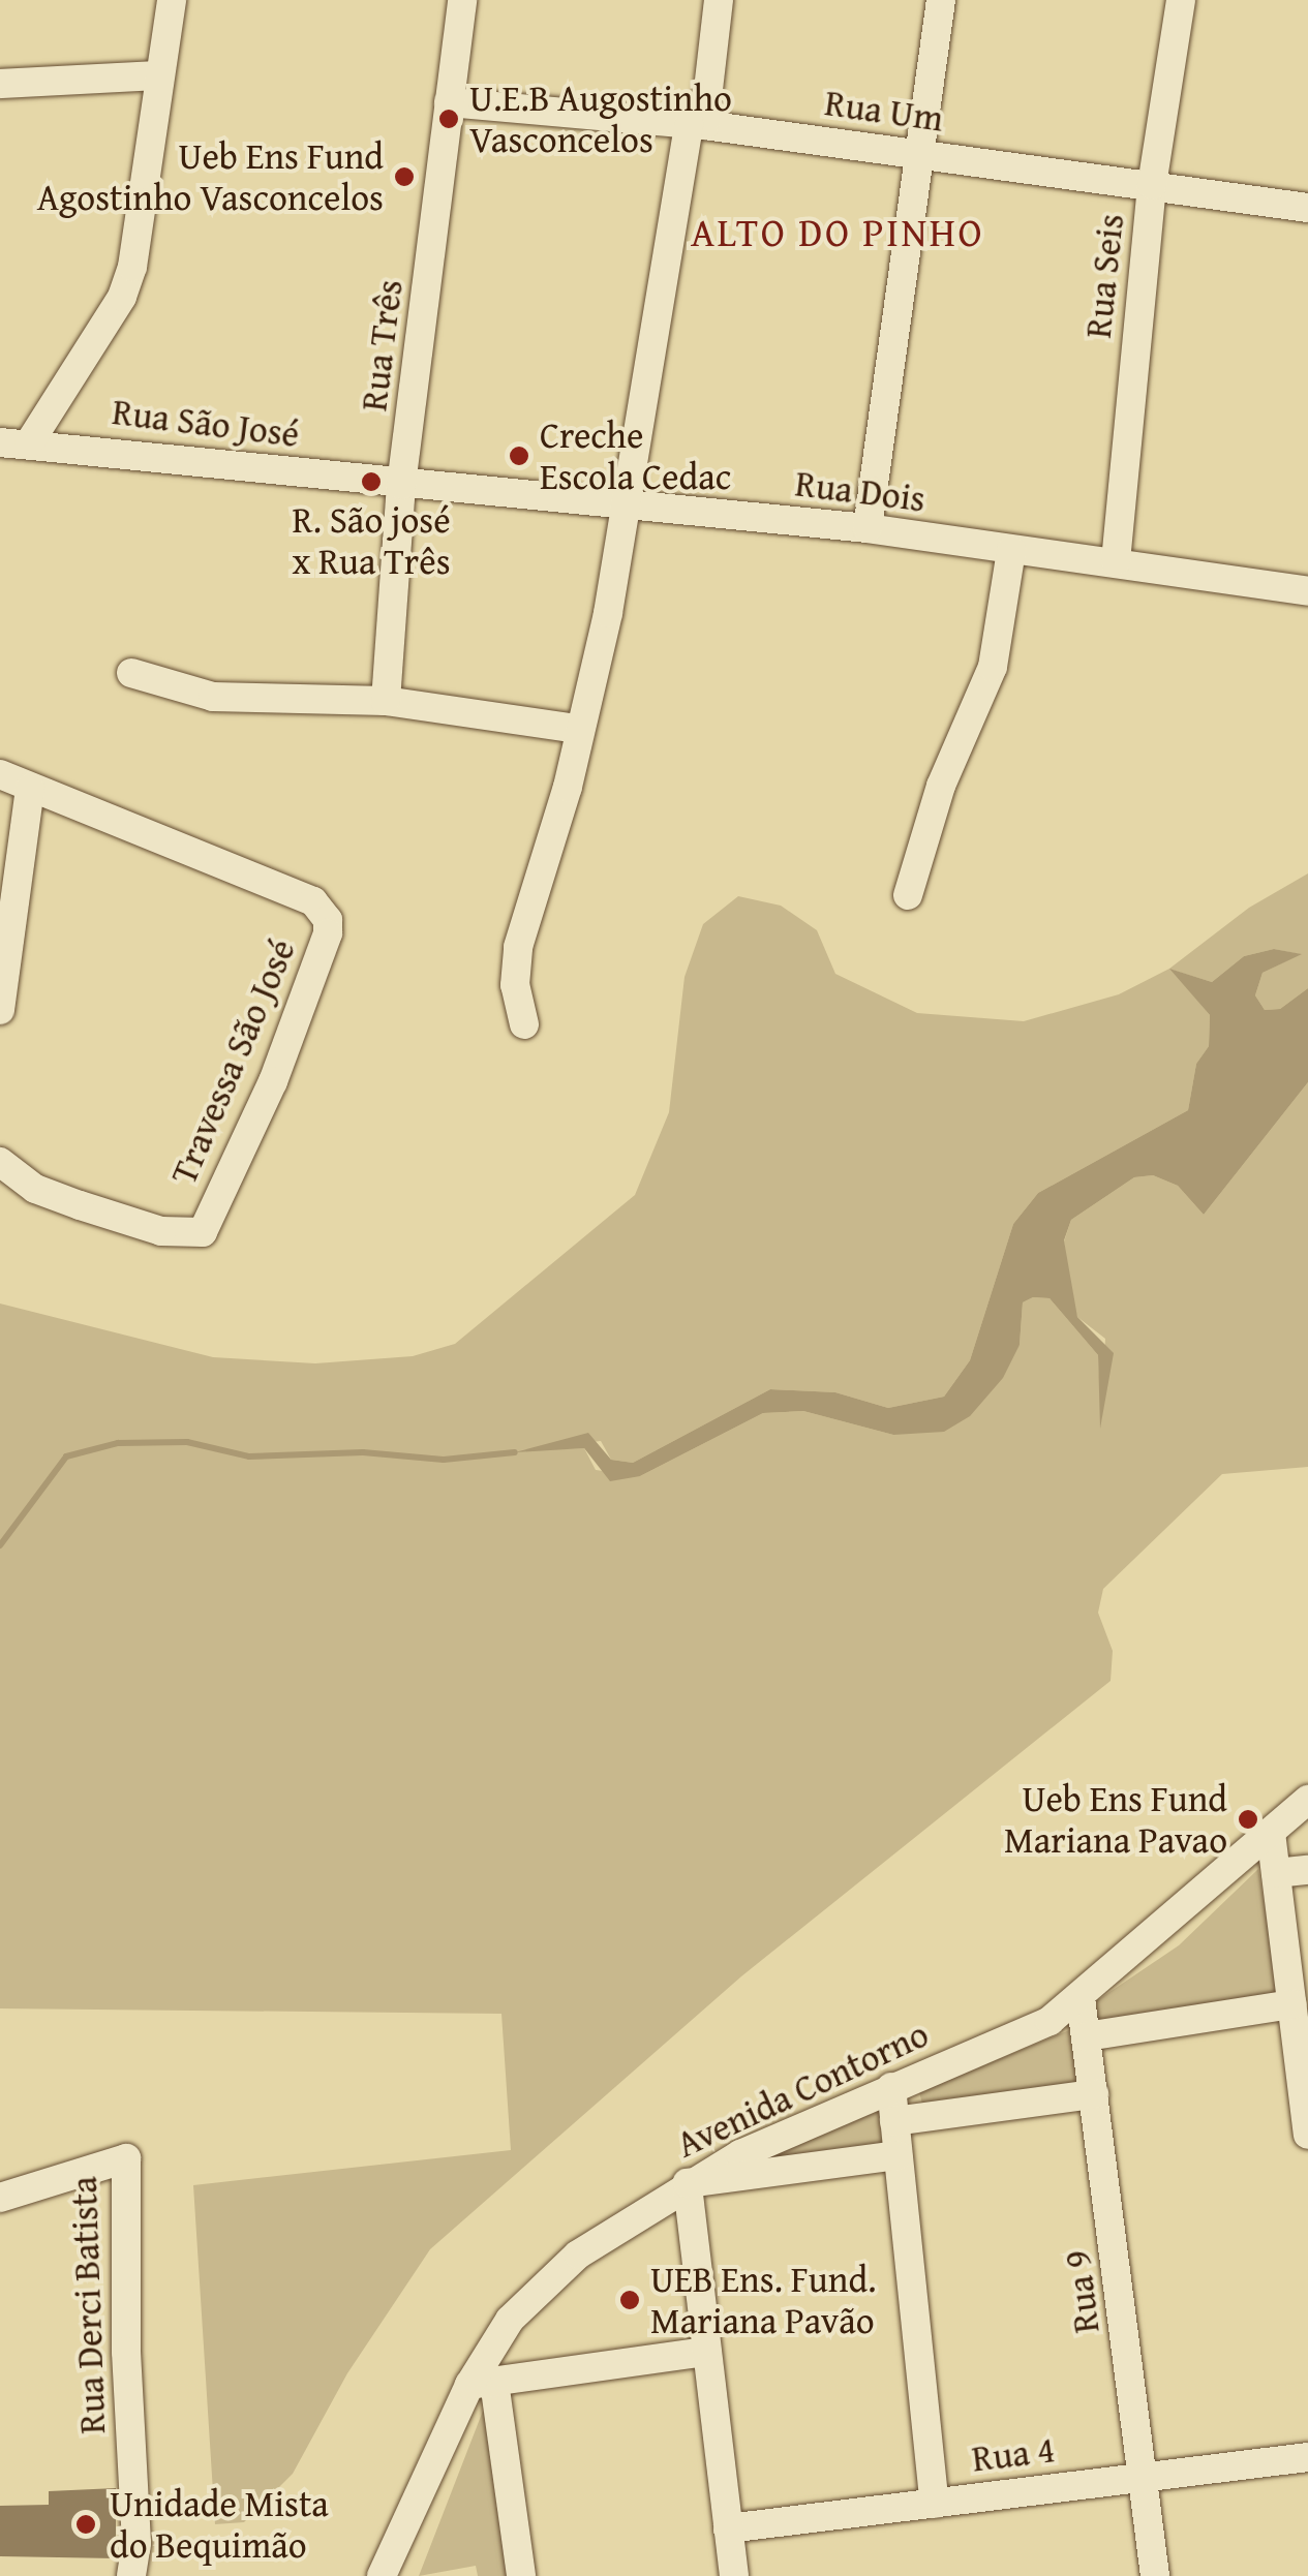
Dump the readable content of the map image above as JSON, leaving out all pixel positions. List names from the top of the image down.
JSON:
{
  "streets": {
    "street": [
      "Rua Um",
      "Rua Seis",
      "Rua Três",
      "Rua São José",
      "Rua Dois",
      "Travessa São José",
      "Avenida Contorno",
      "Rua 9",
      "Rua Derci Batista",
      "Rua 4"
    ]
  },
  "crossings": [
    ["Rua Um", "Rua Seis"],
    ["Rua Um", "Rua Três"],
    ["Rua Seis", "Rua Dois"],
    ["Rua Três", "Rua São José"],
    ["Rua Três", "Rua Dois"],
    ["Rua São José", "Rua Dois"],
    ["Avenida Contorno", "Rua 9"],
    ["Rua 9", "Rua 4"]
  ],
  "districts": ["ALTO DO PINHO"],
  "places": [
    "U.E.B Augostinho Vasconcelos",
    "Ueb Ens Fund Agostinho Vasconcelos",
    "Creche Escola Cedac",
    "R. São josé x Rua Três",
    "Ueb Ens Fund Mariana Pavao",
    "UEB Ens. Fund. Mariana Pavão",
    "Unidade Mista do Bequimão"
  ]
}
